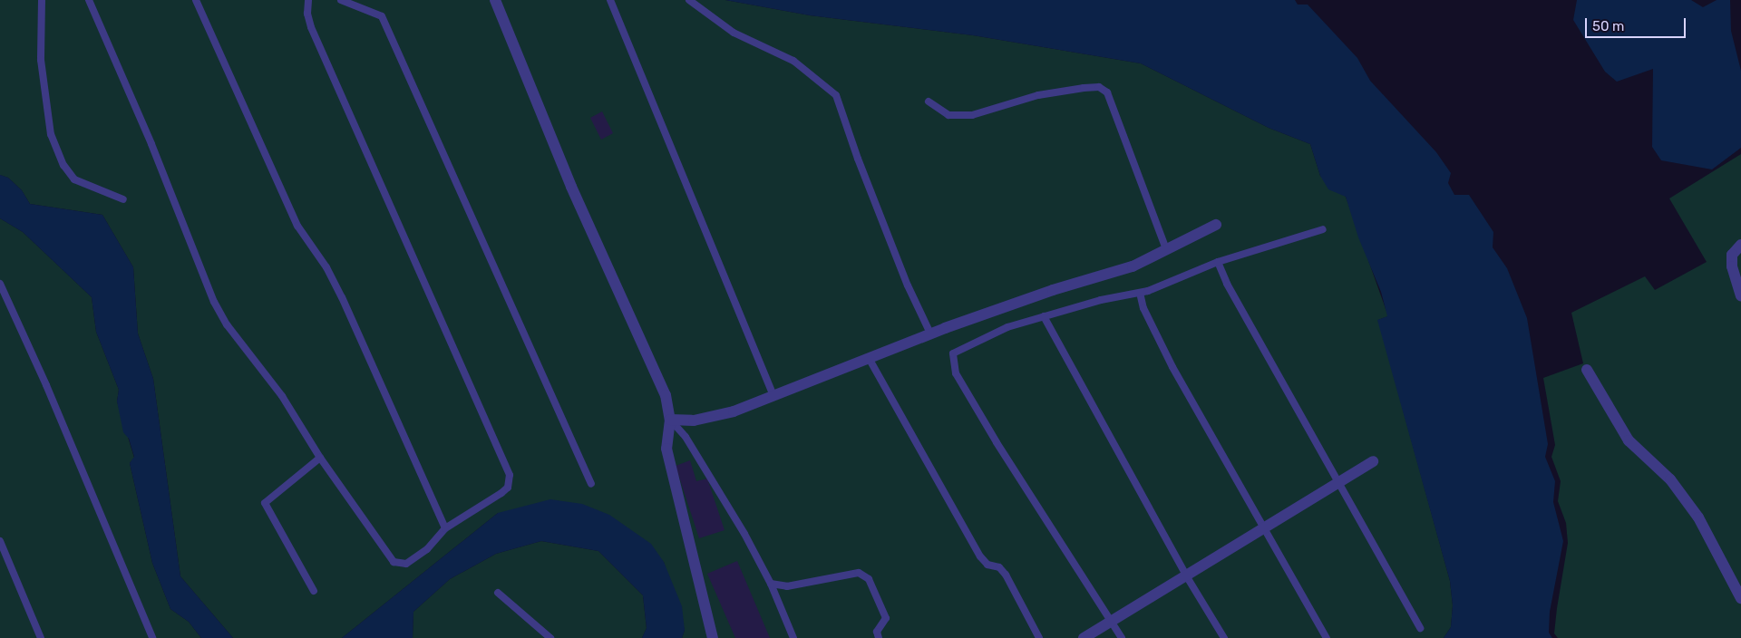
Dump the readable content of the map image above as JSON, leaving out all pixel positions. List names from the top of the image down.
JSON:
{
  "scale_bar": "50 m"
}
